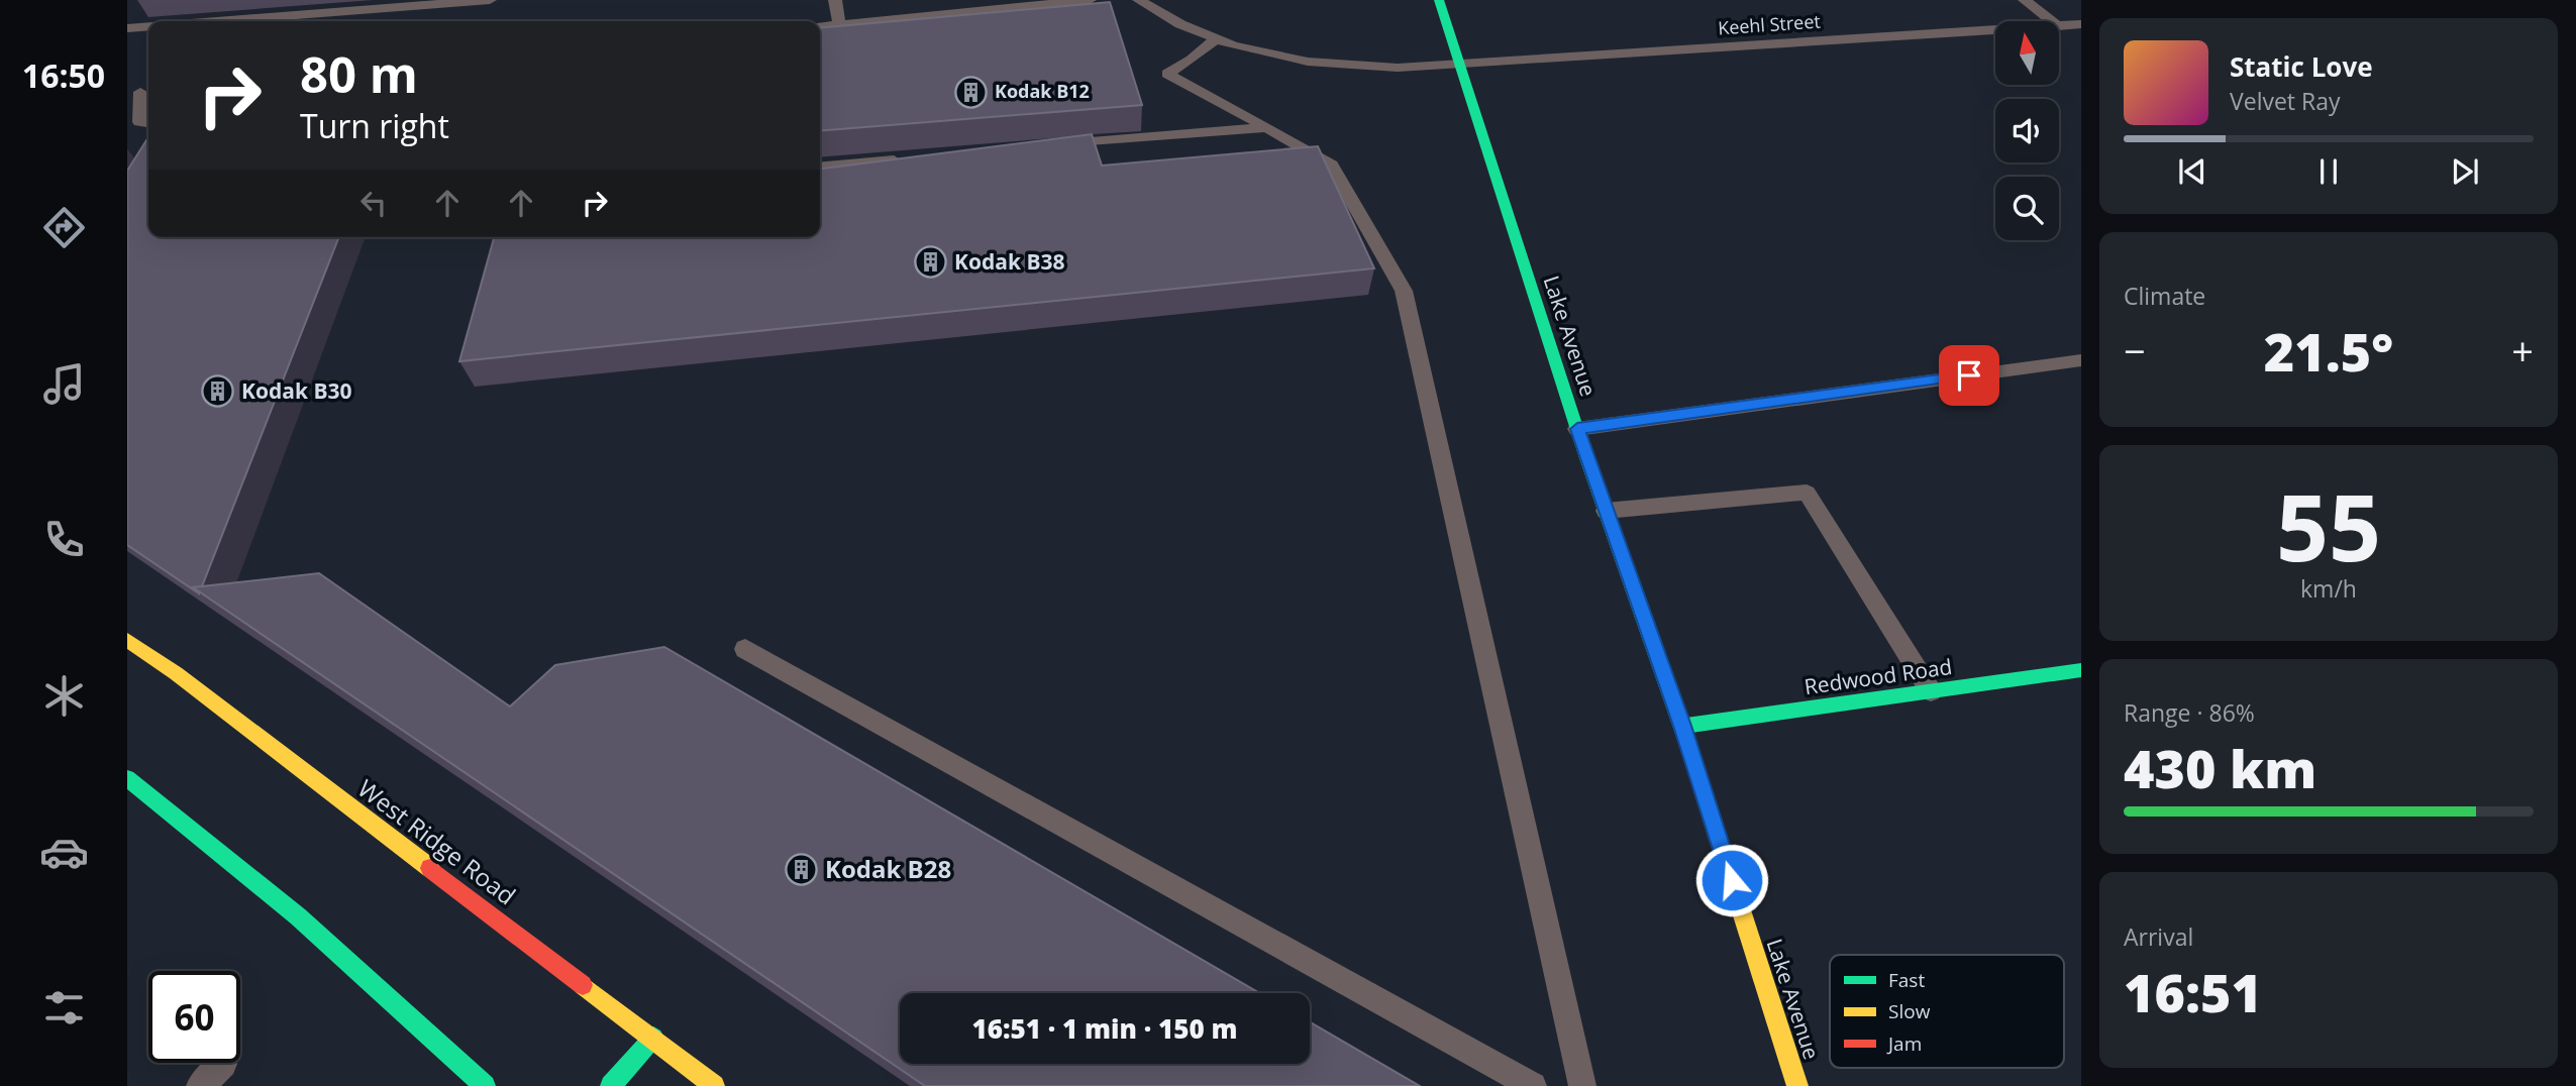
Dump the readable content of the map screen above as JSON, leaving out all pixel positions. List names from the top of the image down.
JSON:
{
  "streets": {
    "main road": ["Lake Avenue", "Redwood Road", "West Ridge Road"],
    "lane": ["Keehl Street"]
  },
  "crossings": [
    ["Keehl Street", "Lake Avenue"],
    ["Lake Avenue", "Redwood Road"]
  ],
  "places": {
    "building": [
      "Kodak B12",
      "Kodak B38",
      "Kodak B30",
      "Kodak B28"
    ]
  },
  "legend": ["Fast", "Slow", "Jam"],
  "north": "top",
  "page": {
    "tabs": "16:50",
    "turn": ["80 m", "Turn right"],
    "song": ["Static Love", "Velvet Ray"],
    "tile": [
      "Climate",
      ["55", "km/h"],
      ["Range · 86%", "430 km"],
      ["Arrival", "16:51"]
    ],
    "heat": ["−", "21.5°", "+"],
    "limit": "60",
    "trip": "16:51 · 1 min · 150 m"
  }
}
